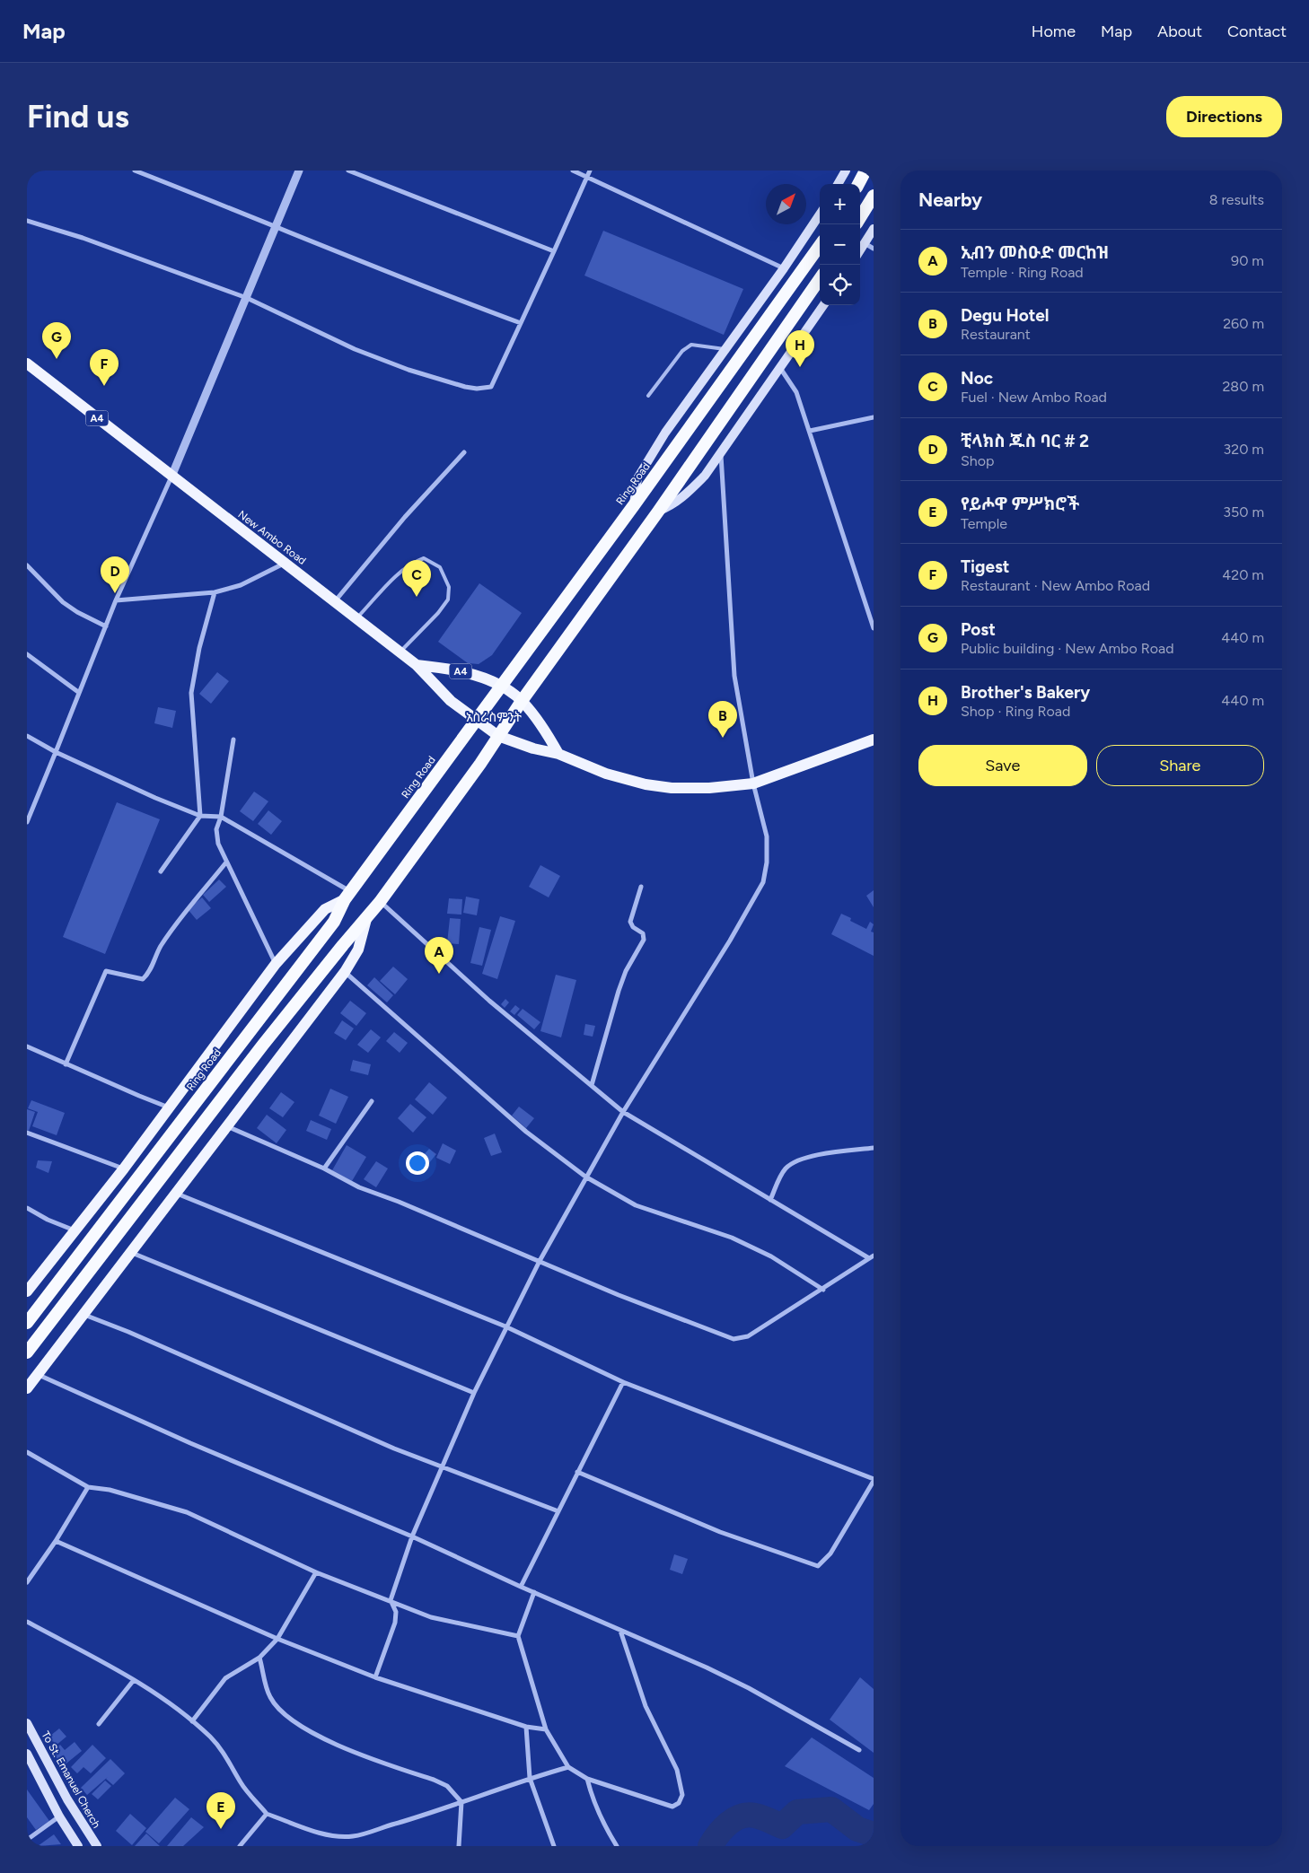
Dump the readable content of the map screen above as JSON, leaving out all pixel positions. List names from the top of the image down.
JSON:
{
  "streets": {
    "highway": ["Ring Road"],
    "main road": ["A4", "New Ambo Road", "To St. Emanuel Cherch"]
  },
  "crossings": [
    ["A4", "Ring Road"],
    ["A4", "New Ambo Road"],
    ["Ring Road", "New Ambo Road"]
  ],
  "districts": ["አስራስምንት"],
  "north": "top right",
  "page": {
    "header": "Map",
    "nav": [
      "Home",
      "Map",
      "About",
      "Contact"
    ],
    "buttons": [
      "Directions",
      ["Save", "Share"]
    ],
    "title": "Find us",
    "heading": ["Nearby", "8 results"],
    "map_buttons": ["+", "−"],
    "list": [
      {
        "mark": "A",
        "name": "ኢብን መስዑድ መርከዝ",
        "note": "Temple · Ring Road",
        "value": "90 m"
      },
      {
        "mark": "B",
        "name": "Degu Hotel",
        "note": "Restaurant",
        "value": "260 m"
      },
      {
        "mark": "C",
        "name": "Noc",
        "note": "Fuel · New Ambo Road",
        "value": "280 m"
      },
      {
        "mark": "D",
        "name": "ቺላክስ ጁስ ባር # 2",
        "note": "Shop",
        "value": "320 m"
      },
      {
        "mark": "E",
        "name": "የይሖዋ ምሥክሮች",
        "note": "Temple",
        "value": "350 m"
      },
      {
        "mark": "F",
        "name": "Tigest",
        "note": "Restaurant · New Ambo Road",
        "value": "420 m"
      },
      {
        "mark": "G",
        "name": "Post",
        "note": "Public building · New Ambo Road",
        "value": "440 m"
      },
      {
        "mark": "H",
        "name": "Brother's Bakery",
        "note": "Shop · Ring Road",
        "value": "440 m"
      }
    ],
    "pins": [
      "G",
      "H",
      "F",
      "D",
      "C",
      "B",
      "A",
      "E"
    ]
  }
}
